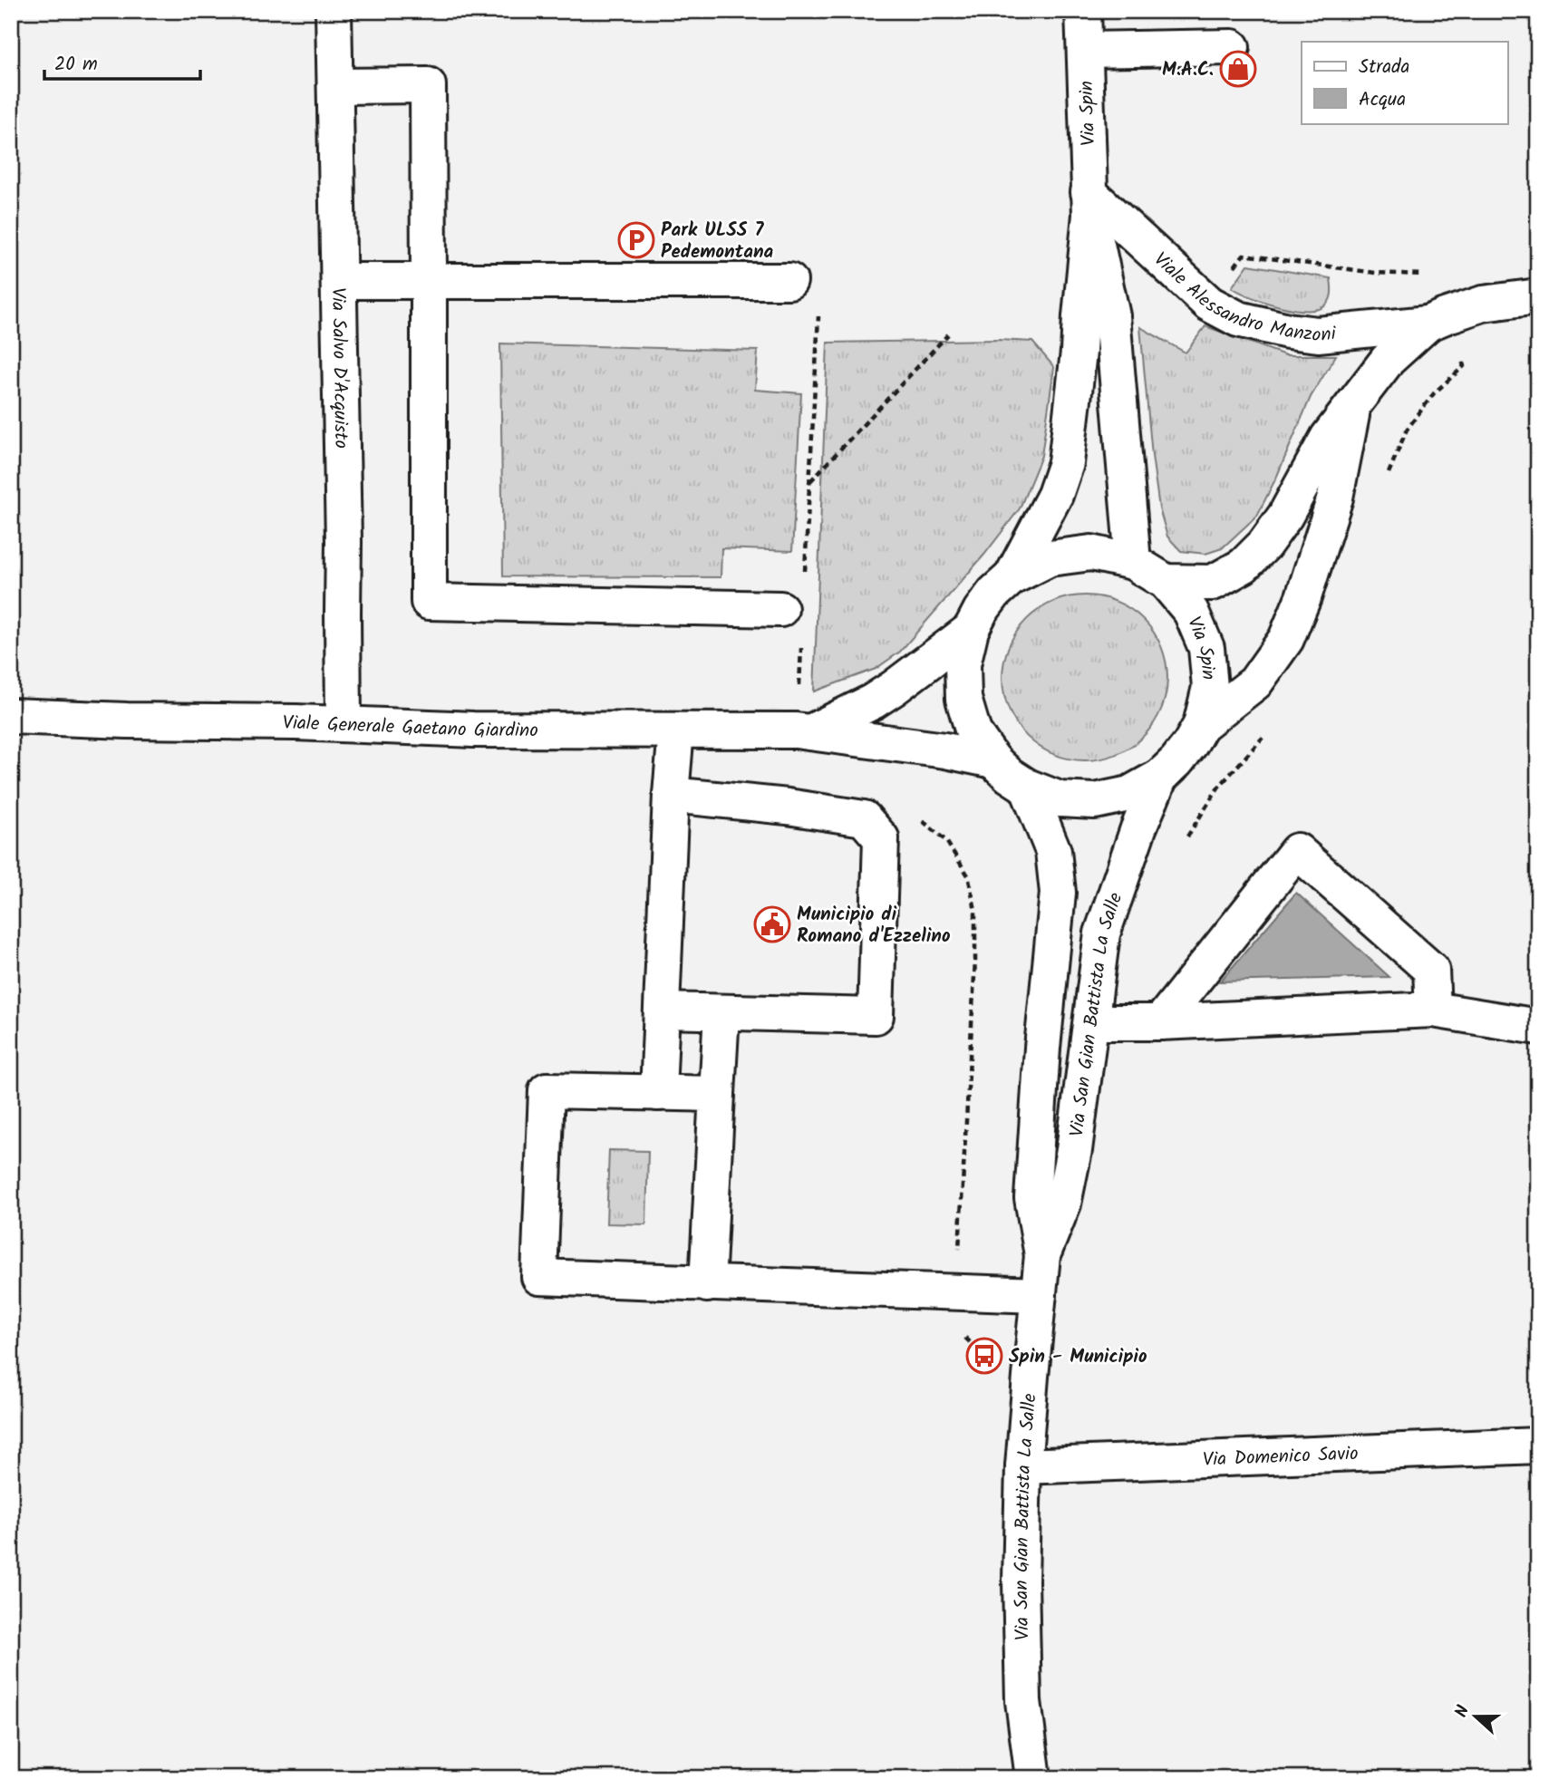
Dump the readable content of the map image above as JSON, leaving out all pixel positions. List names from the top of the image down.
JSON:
{
  "streets": {
    "main road": [
      "Via Spin",
      "Viale Alessandro Manzoni",
      "Via Salvo D'Acquisto",
      "Viale Generale Gaetano Giardino",
      "Via San Gian Battista La Salle",
      "Via Domenico Savio"
    ]
  },
  "crossings": [
    ["Via Spin", "Viale Alessandro Manzoni"],
    ["Via Spin", "Viale Generale Gaetano Giardino"],
    ["Via Spin", "Via San Gian Battista La Salle"],
    ["Via Salvo D'Acquisto", "Viale Generale Gaetano Giardino"],
    ["Via San Gian Battista La Salle", "Via Domenico Savio"]
  ],
  "places": {
    "shop": ["M.A.C."],
    "parking": ["Park ULSS 7 Pedemontana"],
    "public building": ["Municipio di Romano d'Ezzelino"],
    "bus stop": ["Spin - Municipio"]
  },
  "legend": ["Strada", "Acqua"],
  "scale_bar": "20 m",
  "north": "left"
}
